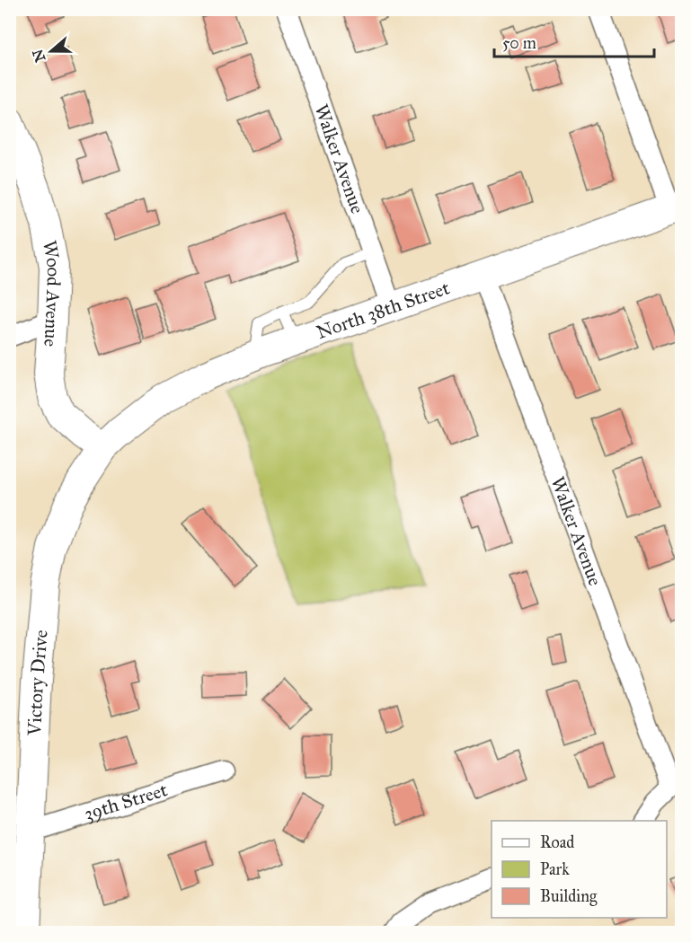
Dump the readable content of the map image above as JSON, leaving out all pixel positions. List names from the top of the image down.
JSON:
{
  "streets": {
    "main road": ["Wood Avenue", "North 38th Street", "Victory Drive"],
    "street": ["Walker Avenue", "39th Street"]
  },
  "crossings": [
    ["Walker Avenue", "North 38th Street"],
    ["Wood Avenue", "North 38th Street"],
    ["Wood Avenue", "Victory Drive"],
    ["North 38th Street", "Victory Drive"],
    ["Victory Drive", "39th Street"]
  ],
  "legend": ["Road", "Park", "Building"],
  "scale_bar": "50 m",
  "north": "left"
}
